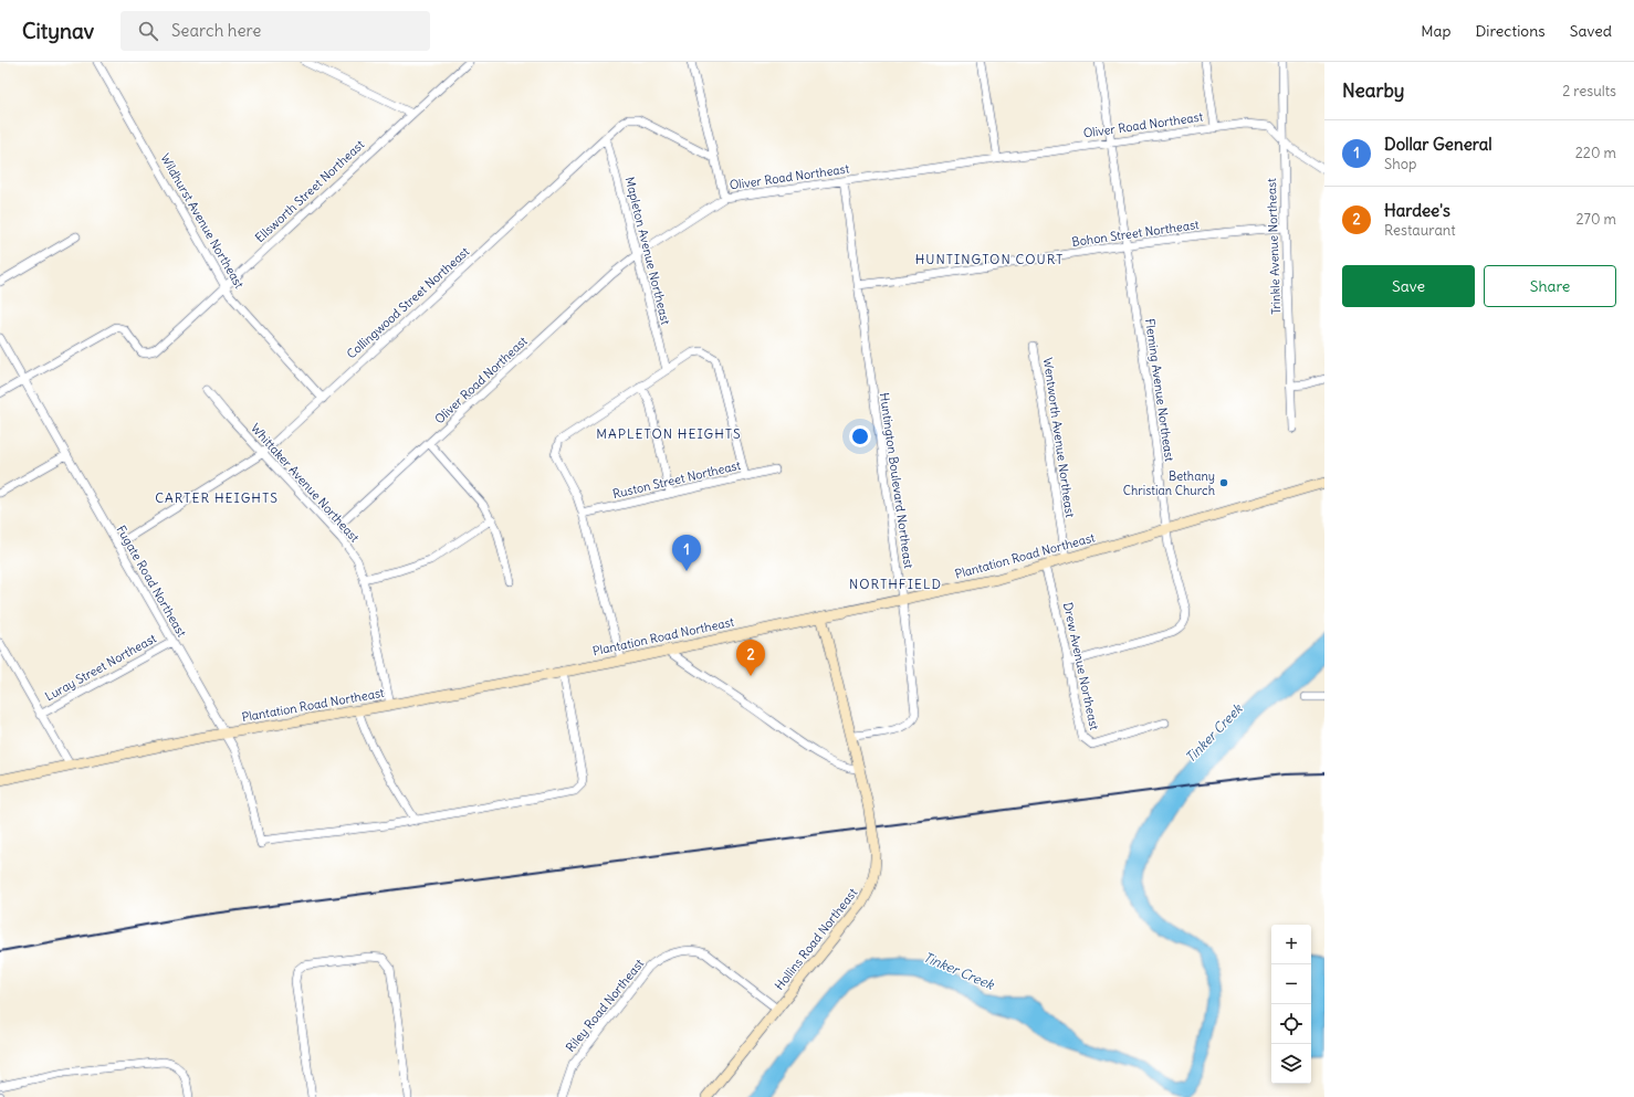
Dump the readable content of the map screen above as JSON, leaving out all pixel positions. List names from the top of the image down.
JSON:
{
  "streets": {
    "main road": ["Plantation Road Northeast", "Hollins Road Northeast"],
    "street": [
      "Oliver Road Northeast",
      "Ellsworth Street Northeast",
      "Wildhurst Avenue Northeast",
      "Bohon Street Northeast",
      "Trinkle Avenue Northeast",
      "Mapleton Avenue Northeast",
      "Collingwood Street Northeast",
      "Fleming Avenue Northeast",
      "Wentworth Avenue Northeast",
      "Ruston Street Northeast",
      "Huntington Boulevard Northeast",
      "Whittaker Avenue Northeast",
      "Fugate Road Northeast",
      "Drew Avenue Northeast",
      "Luray Street Northeast",
      "Riley Road Northeast"
    ]
  },
  "crossings": [
    ["Oliver Road Northeast", "Trinkle Avenue Northeast"],
    ["Oliver Road Northeast", "Mapleton Avenue Northeast"],
    ["Oliver Road Northeast", "Fleming Avenue Northeast"],
    ["Oliver Road Northeast", "Huntington Boulevard Northeast"],
    ["Oliver Road Northeast", "Whittaker Avenue Northeast"],
    ["Ellsworth Street Northeast", "Wildhurst Avenue Northeast"],
    ["Ellsworth Street Northeast", "Fugate Road Northeast"],
    ["Wildhurst Avenue Northeast", "Collingwood Street Northeast"],
    ["Bohon Street Northeast", "Trinkle Avenue Northeast"],
    ["Bohon Street Northeast", "Fleming Avenue Northeast"],
    ["Bohon Street Northeast", "Huntington Boulevard Northeast"],
    ["Mapleton Avenue Northeast", "Collingwood Street Northeast"],
    ["Collingwood Street Northeast", "Whittaker Avenue Northeast"],
    ["Collingwood Street Northeast", "Fugate Road Northeast"],
    ["Fleming Avenue Northeast", "Plantation Road Northeast"],
    ["Fleming Avenue Northeast", "Drew Avenue Northeast"],
    ["Wentworth Avenue Northeast", "Plantation Road Northeast"],
    ["Huntington Boulevard Northeast", "Plantation Road Northeast"],
    ["Huntington Boulevard Northeast", "Hollins Road Northeast"],
    ["Whittaker Avenue Northeast", "Plantation Road Northeast"],
    ["Plantation Road Northeast", "Fugate Road Northeast"],
    ["Plantation Road Northeast", "Drew Avenue Northeast"],
    ["Plantation Road Northeast", "Hollins Road Northeast"],
    ["Fugate Road Northeast", "Luray Street Northeast"],
    ["Hollins Road Northeast", "Riley Road Northeast"]
  ],
  "districts": [
    "HUNTINGTON COURT",
    "MAPLETON HEIGHTS",
    "CARTER HEIGHTS",
    "NORTHFIELD"
  ],
  "water": ["Tinker Creek"],
  "places": ["Bethany Christian Church"],
  "page": {
    "header": "Citynav",
    "search": "Search here",
    "nav": ["Map", "Directions", "Saved"],
    "heading": ["Nearby", "2 results"],
    "list": [
      {
        "mark": "1",
        "name": "Dollar General",
        "note": "Shop",
        "value": "220 m"
      },
      {
        "mark": "2",
        "name": "Hardee's",
        "note": "Restaurant",
        "value": "270 m"
      }
    ],
    "buttons": ["Save", "Share"],
    "pins": ["1", "2"],
    "map_buttons": ["+", "−"]
  }
}
